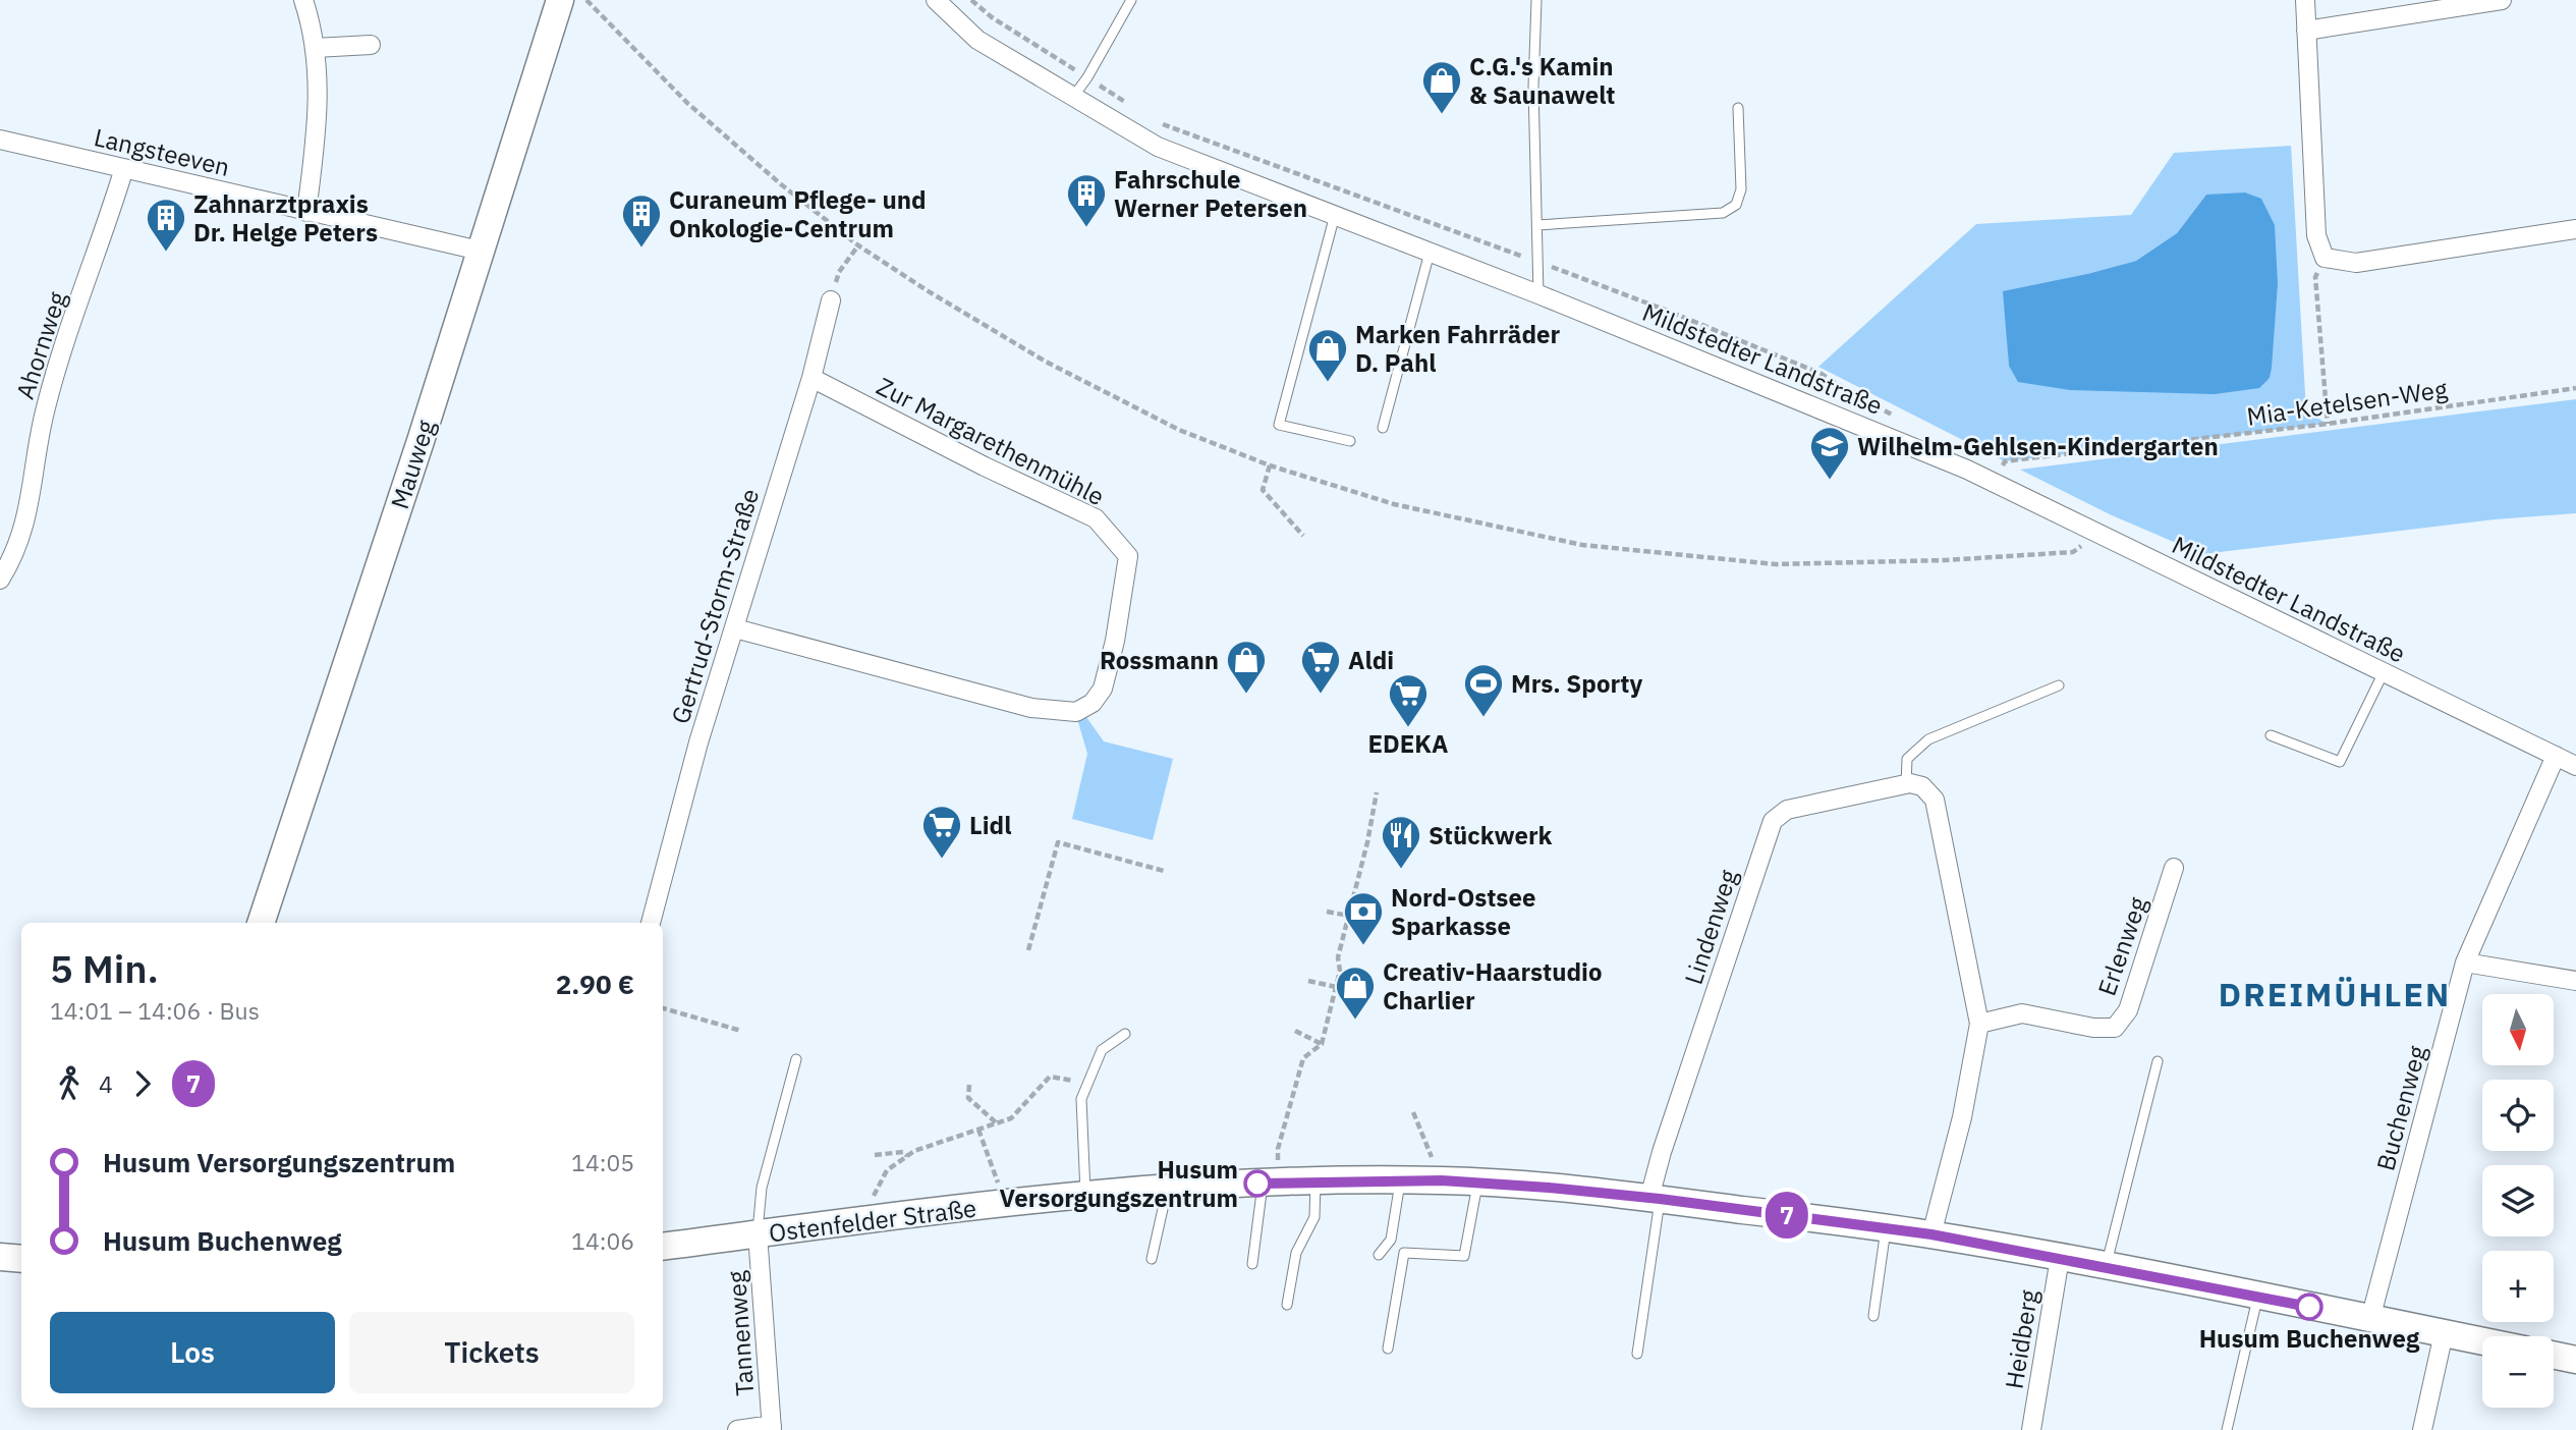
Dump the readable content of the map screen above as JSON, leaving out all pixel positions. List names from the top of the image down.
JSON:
{
  "streets": {
    "main road": ["Mauweg", "Ostenfelder Straße"],
    "street": [
      "Langsteeven",
      "Ahornweg",
      "Mildstedter Landstraße",
      "Zur Margarethenmühle",
      "Gertrud-Storm-Straße",
      "Lindenweg",
      "Erlenweg",
      "Buchenweg",
      "Tannenweg",
      "Heidberg"
    ],
    "path": ["Mia-Ketelsen-Weg"]
  },
  "crossings": [
    ["Langsteeven", "Ahornweg"],
    ["Langsteeven", "Mauweg"],
    ["Mildstedter Landstraße", "Buchenweg"],
    ["Zur Margarethenmühle", "Gertrud-Storm-Straße"],
    ["Lindenweg", "Ostenfelder Straße"],
    ["Buchenweg", "Ostenfelder Straße"],
    ["Ostenfelder Straße", "Tannenweg"],
    ["Ostenfelder Straße", "Heidberg"]
  ],
  "districts": ["DREIMÜHLEN"],
  "places": {
    "shop": [
      "C.G.'s Kamin & Saunawelt",
      "Marken Fahrräder D. Pahl",
      "Rossmann",
      "Creativ-Haarstudio Charlier"
    ],
    "building": ["Fahrschule Werner Petersen", "Curaneum Pflege- und Onkologie-Centrum", "Zahnarztpraxis Dr. Helge Peters"],
    "school or university": ["Wilhelm-Gehlsen-Kindergarten"],
    "supermarket": ["Aldi", "EDEKA", "Lidl"],
    "sports": ["Mrs. Sporty"],
    "restaurant": ["Stückwerk"],
    "bank": ["Nord-Ostsee Sparkasse"],
    "other": ["Husum Versorgungszentrum", "Husum Buchenweg"]
  },
  "lines": ["bus line 7"],
  "north": "bottom",
  "page": {
    "on_map": "7",
    "heading": ["5 Min.", "14:01 – 14:06 · Bus", "2.90 €"],
    "map_buttons": ["+", "−"],
    "legs": ["4", "7"],
    "list": [
      {
        "name": "Husum Versorgungszentrum",
        "value": "14:05"
      },
      {
        "name": "Husum Buchenweg",
        "value": "14:06"
      }
    ],
    "buttons": ["Los", "Tickets"]
  }
}
